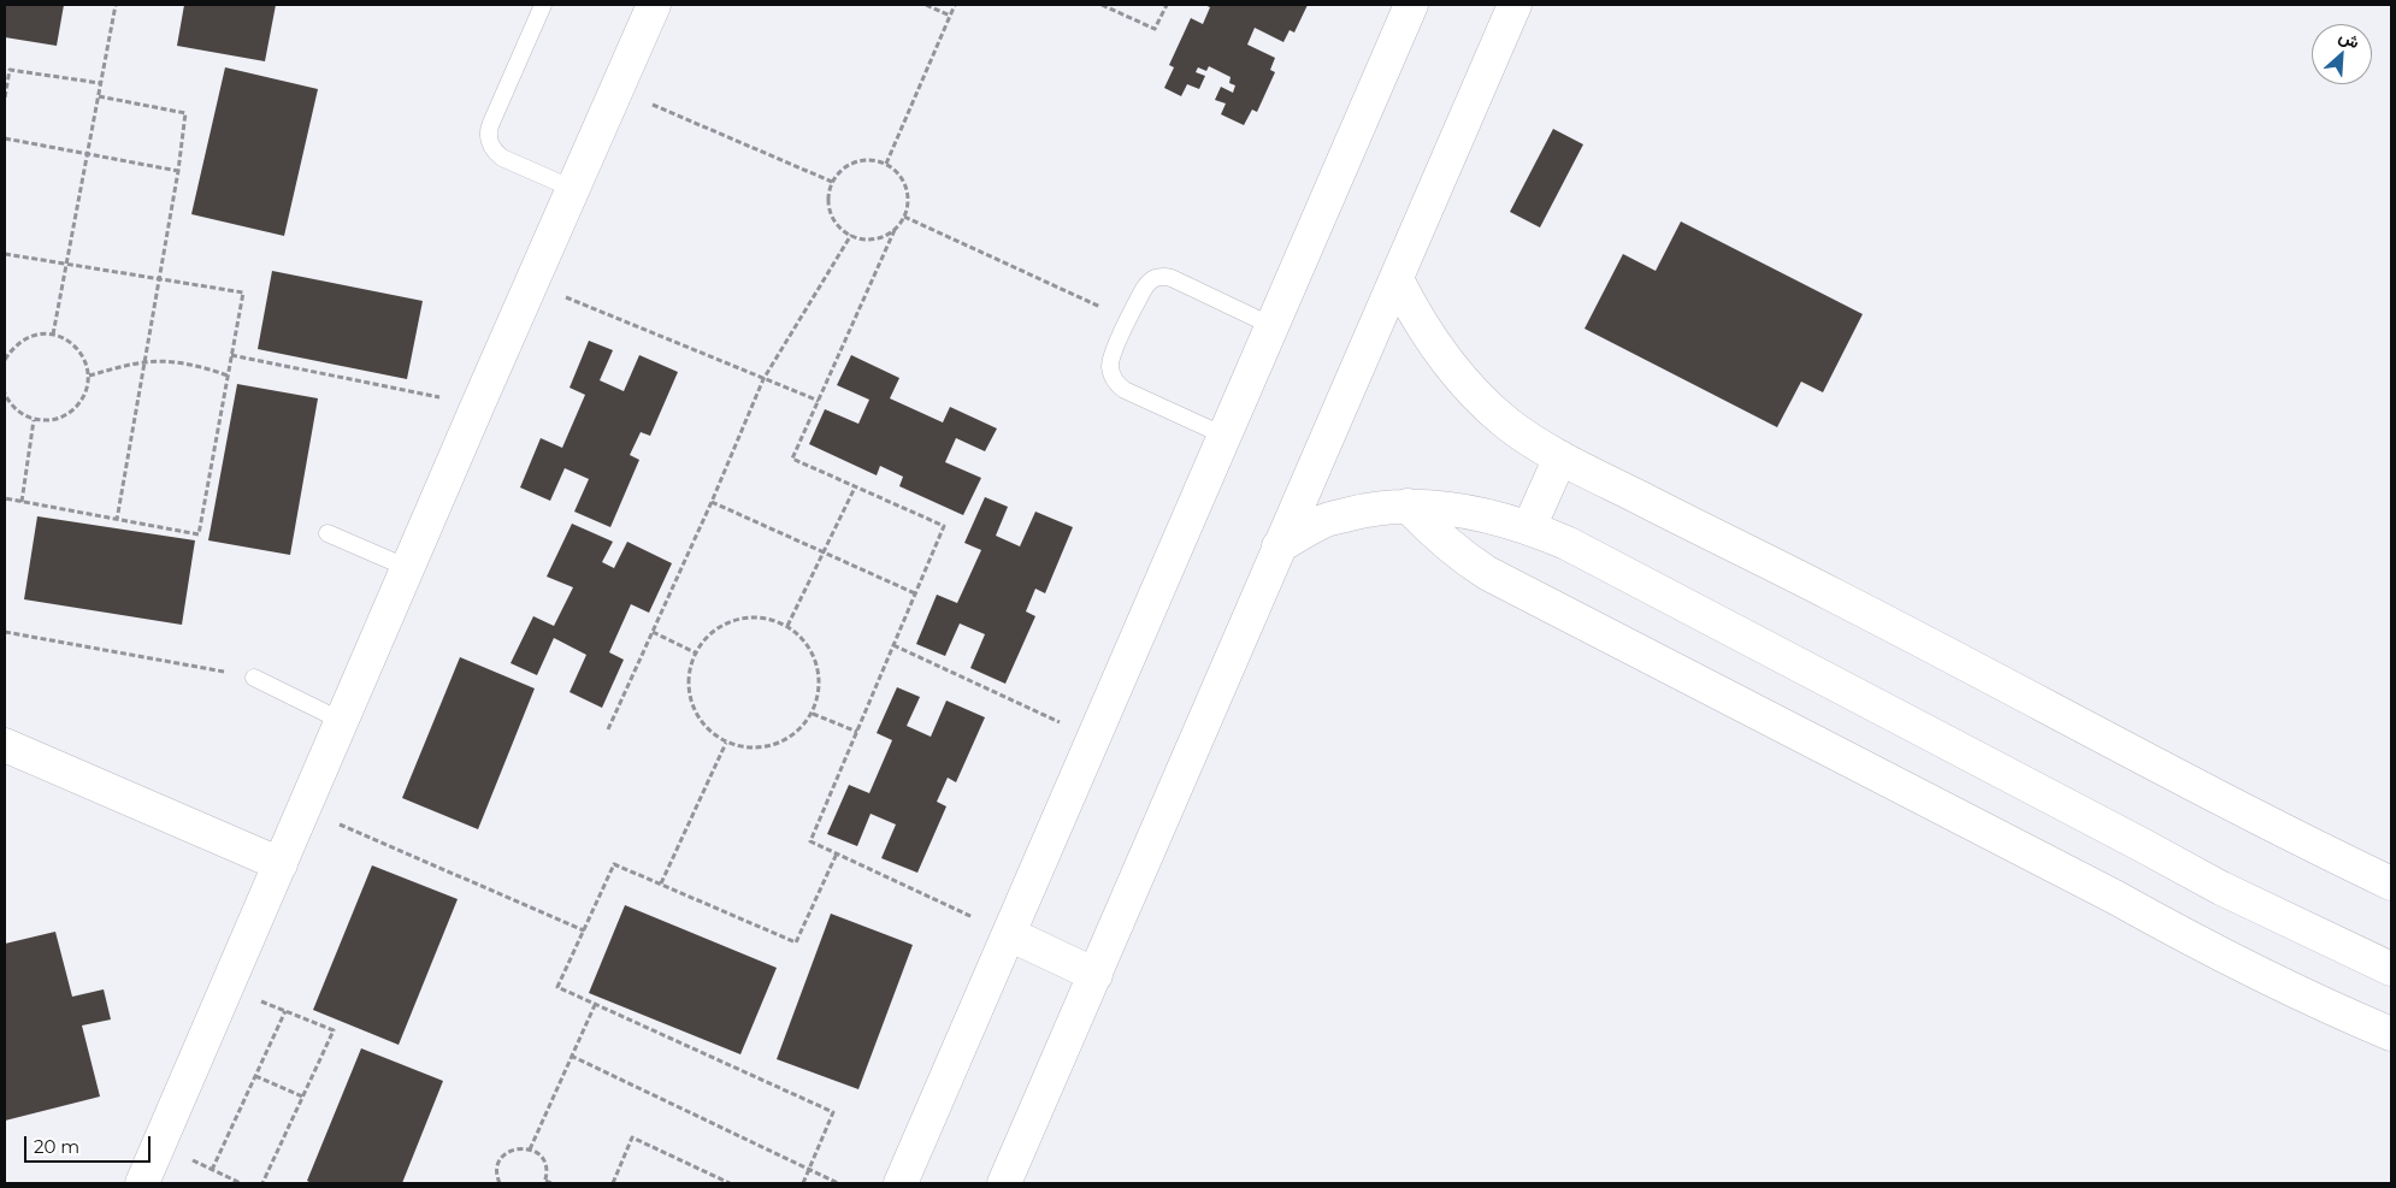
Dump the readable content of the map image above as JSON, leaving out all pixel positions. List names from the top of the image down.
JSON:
{
  "scale_bar": "20 m",
  "north": "top right"
}
